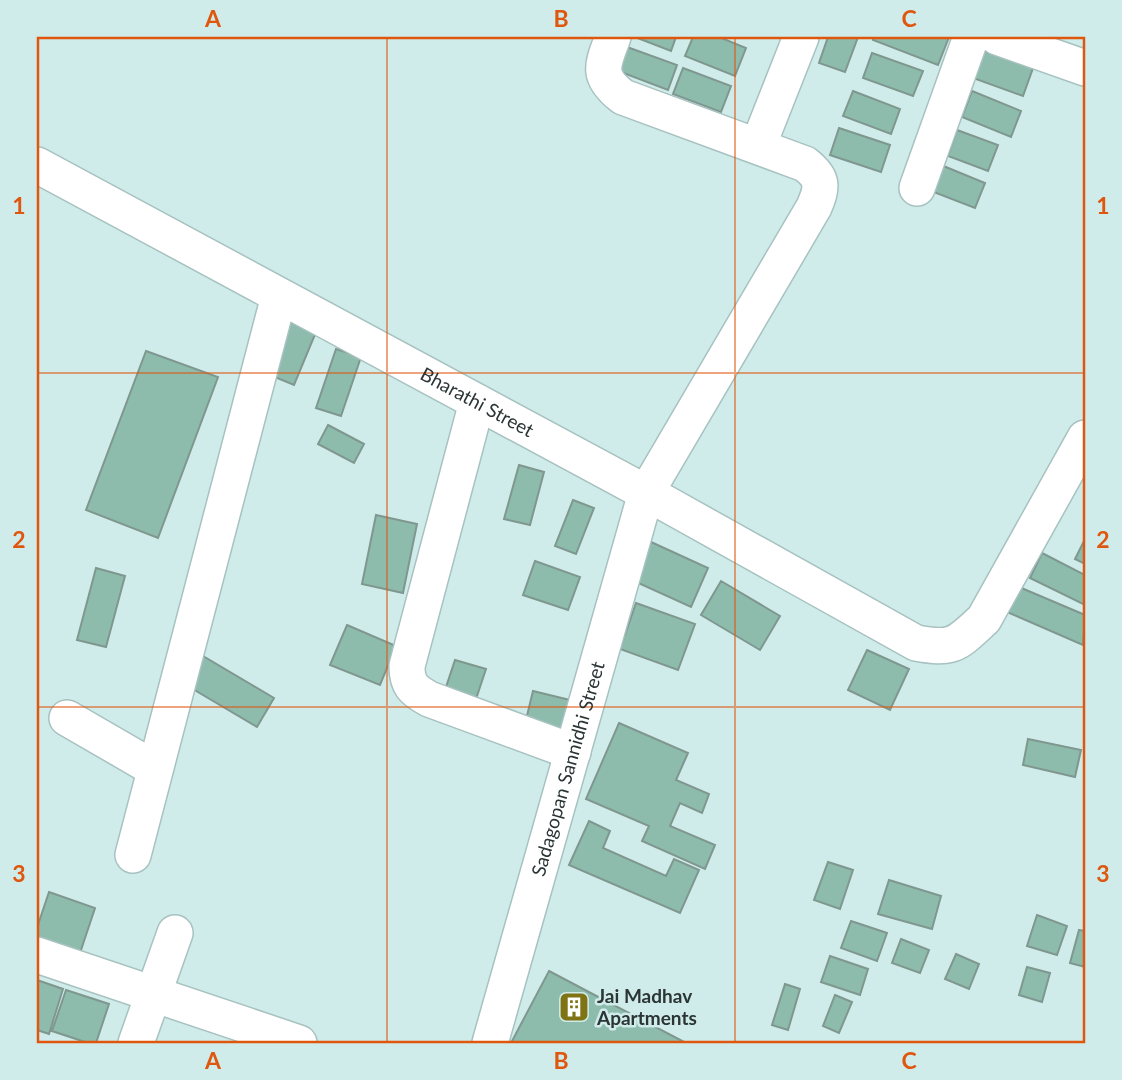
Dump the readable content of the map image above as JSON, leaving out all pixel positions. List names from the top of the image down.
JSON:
{
  "streets": {
    "street": ["Bharathi Street", "Sadagopan Sannidhi Street"]
  },
  "crossings": [
    ["Bharathi Street", "Sadagopan Sannidhi Street"]
  ],
  "places": {
    "building": ["Jai Madhav Apartments"]
  },
  "grid": {
    "columns": ["A", "B", "C"],
    "rows": ["1", "2", "3"]
  }
}
